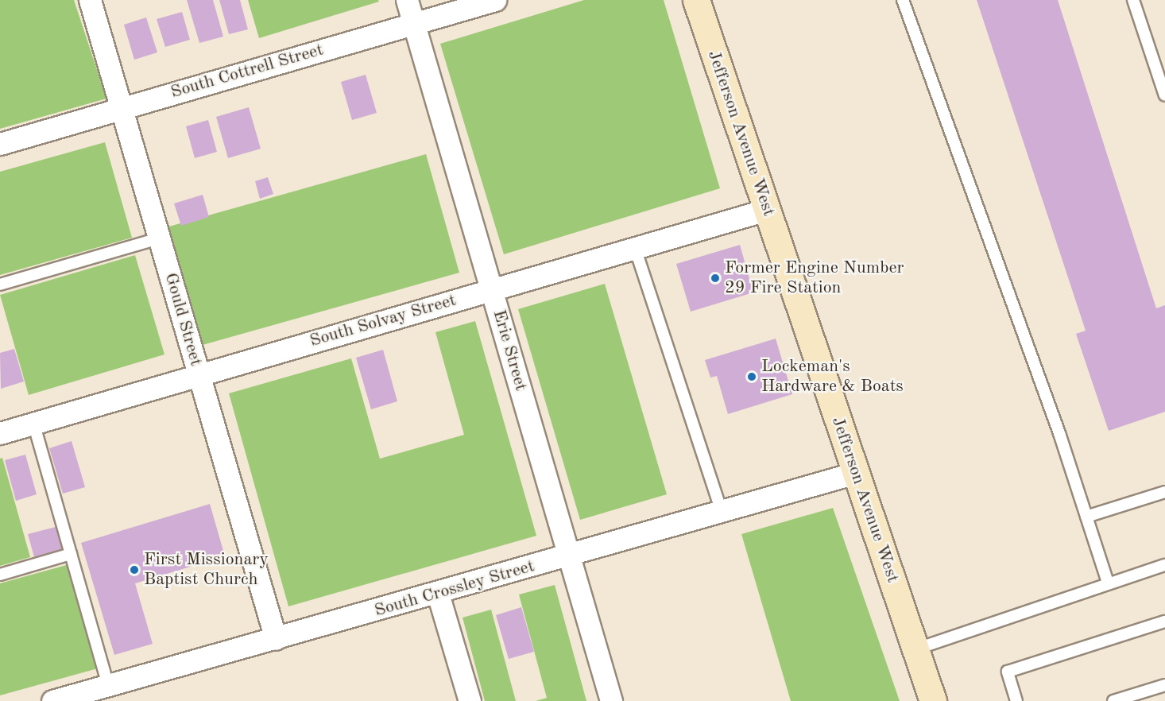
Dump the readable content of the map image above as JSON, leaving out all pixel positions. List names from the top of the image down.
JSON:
{
  "streets": {
    "main road": ["Jefferson Avenue West"],
    "street": [
      "South Cottrell Street",
      "Gould Street",
      "South Solvay Street",
      "Erie Street",
      "South Crossley Street"
    ]
  },
  "crossings": [
    ["South Cottrell Street", "Gould Street"],
    ["South Cottrell Street", "Erie Street"],
    ["Jefferson Avenue West", "South Solvay Street"],
    ["Jefferson Avenue West", "South Crossley Street"],
    ["Gould Street", "South Solvay Street"],
    ["Gould Street", "South Crossley Street"],
    ["South Solvay Street", "Erie Street"],
    ["Erie Street", "South Crossley Street"]
  ],
  "places": ["Former Engine Number 29 Fire Station", "Lockeman's Hardware & Boats", "First Missionary Baptist Church"]
}
